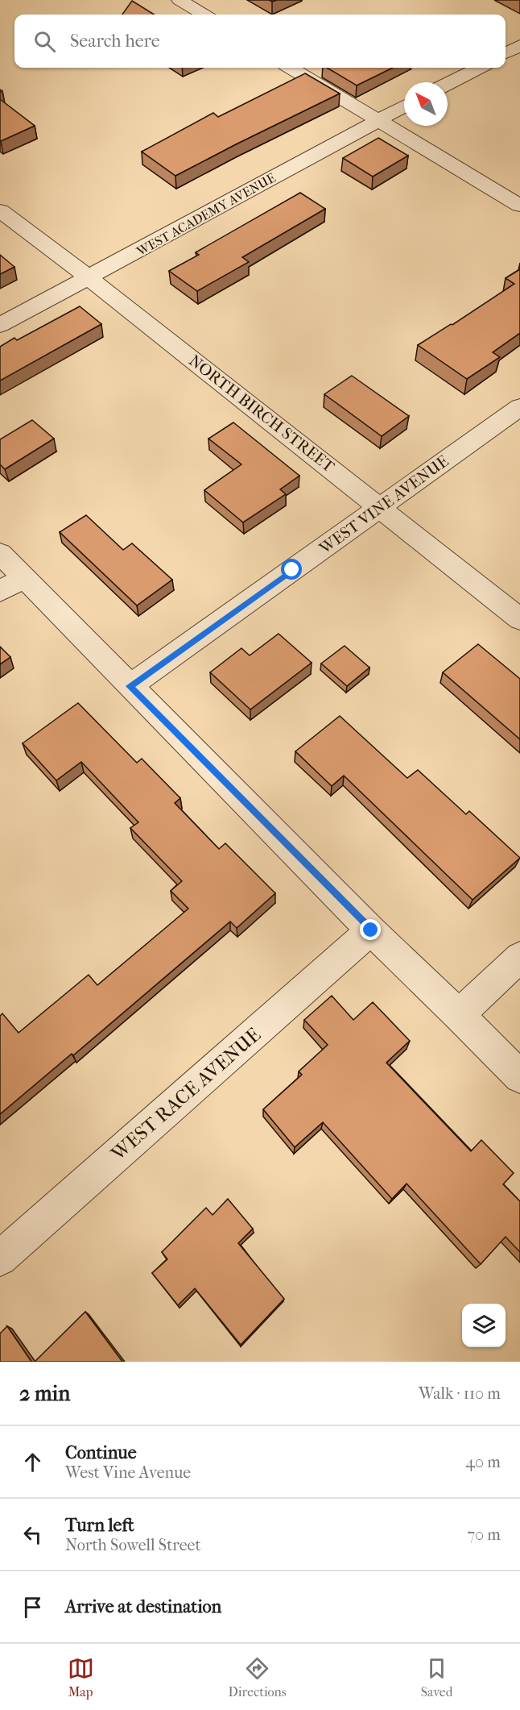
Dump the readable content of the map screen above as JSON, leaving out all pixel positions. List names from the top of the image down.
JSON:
{
  "streets": {
    "street": [
      "WEST ACADEMY AVENUE",
      "NORTH BIRCH STREET",
      "WEST VINE AVENUE",
      "WEST RACE AVENUE"
    ]
  },
  "crossings": [
    ["WEST ACADEMY AVENUE", "NORTH BIRCH STREET"],
    ["NORTH BIRCH STREET", "WEST VINE AVENUE"]
  ],
  "north": "top left",
  "page": {
    "search": "Search here",
    "heading": ["2 min", "Walk · 110 m"],
    "list": [
      ["Continue", "West Vine Avenue", "40 m"],
      ["Turn left", "North Sowell Street", "70 m"],
      "Arrive at destination"
    ],
    "nav": ["Map", "Directions", "Saved"]
  }
}
